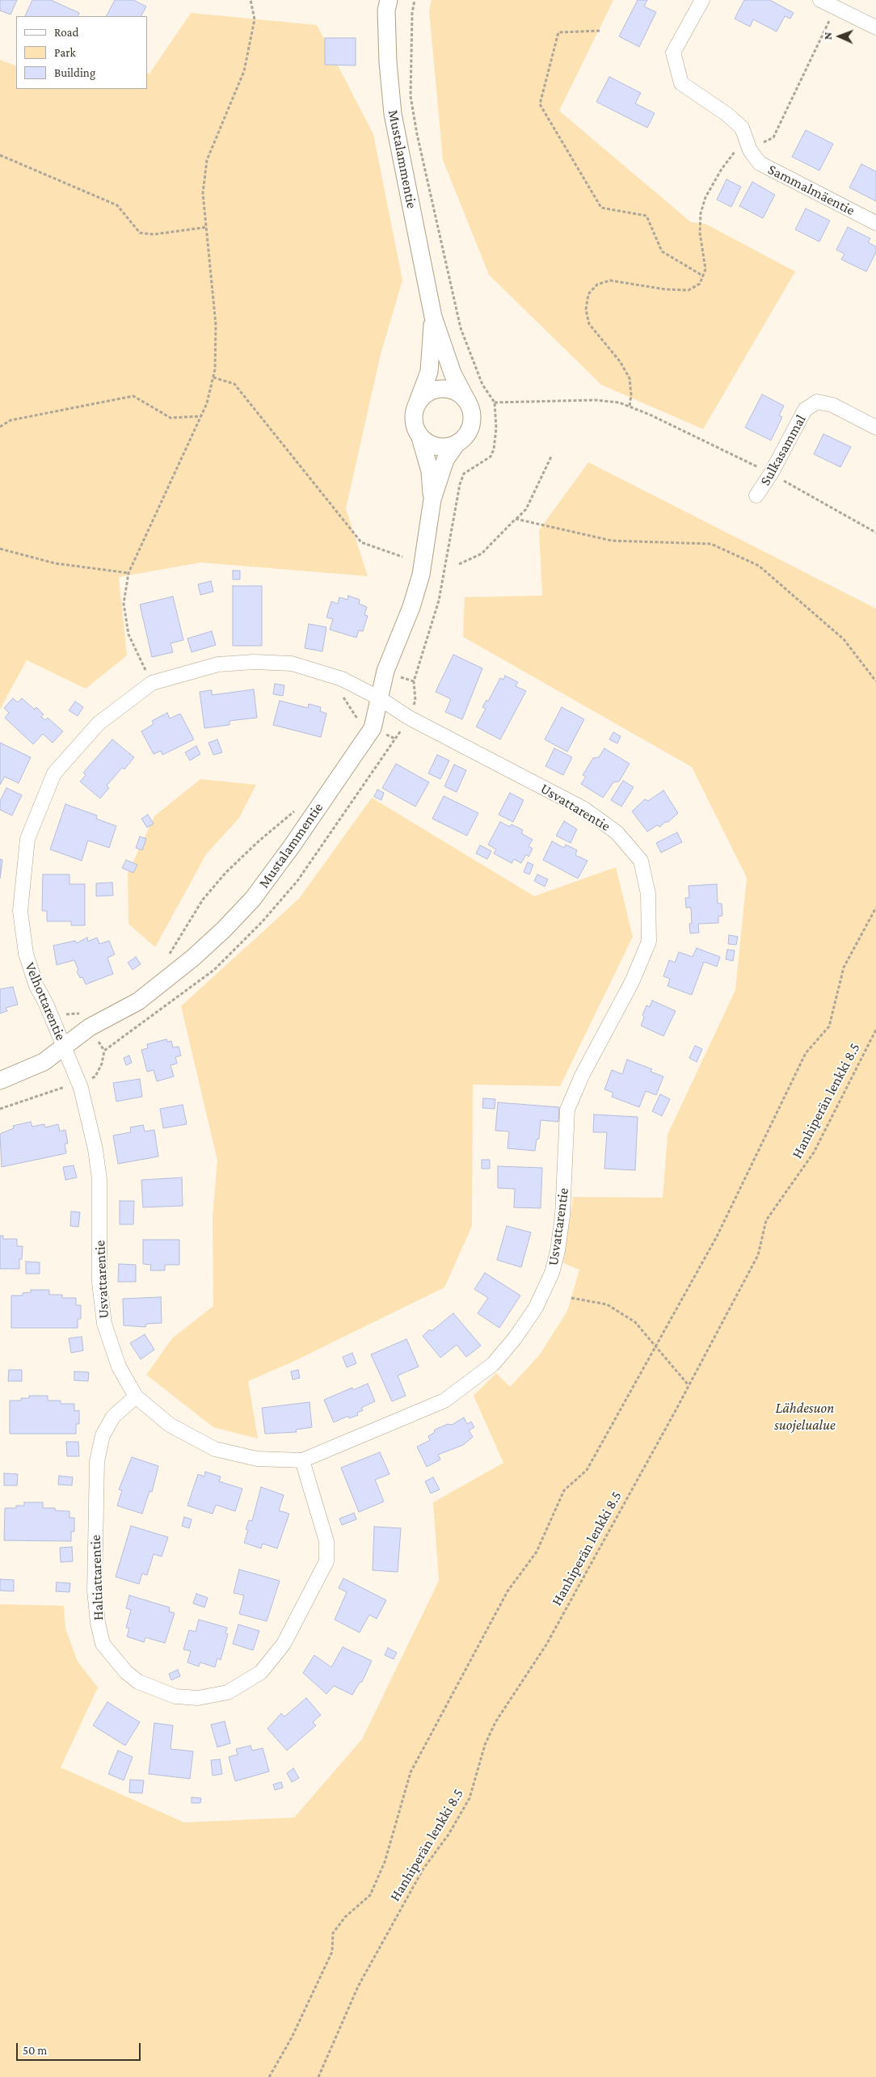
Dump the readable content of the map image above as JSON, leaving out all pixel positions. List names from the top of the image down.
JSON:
{
  "streets": {
    "street": [
      "Mustalammentie",
      "Sammalmäentie",
      "Sulkasammal",
      "Usvattarentie",
      "Velhottarentie",
      "Haltiattarentie"
    ],
    "path": ["Hanhiperän lenkki 8.5"]
  },
  "crossings": [
    ["Mustalammentie", "Usvattarentie"],
    ["Mustalammentie", "Velhottarentie"],
    ["Usvattarentie", "Velhottarentie"],
    ["Usvattarentie", "Haltiattarentie"]
  ],
  "parks": ["Lähdesuon suojelualue"],
  "legend": ["Road", "Park", "Building"],
  "scale_bar": "50 m",
  "north": "left"
}
